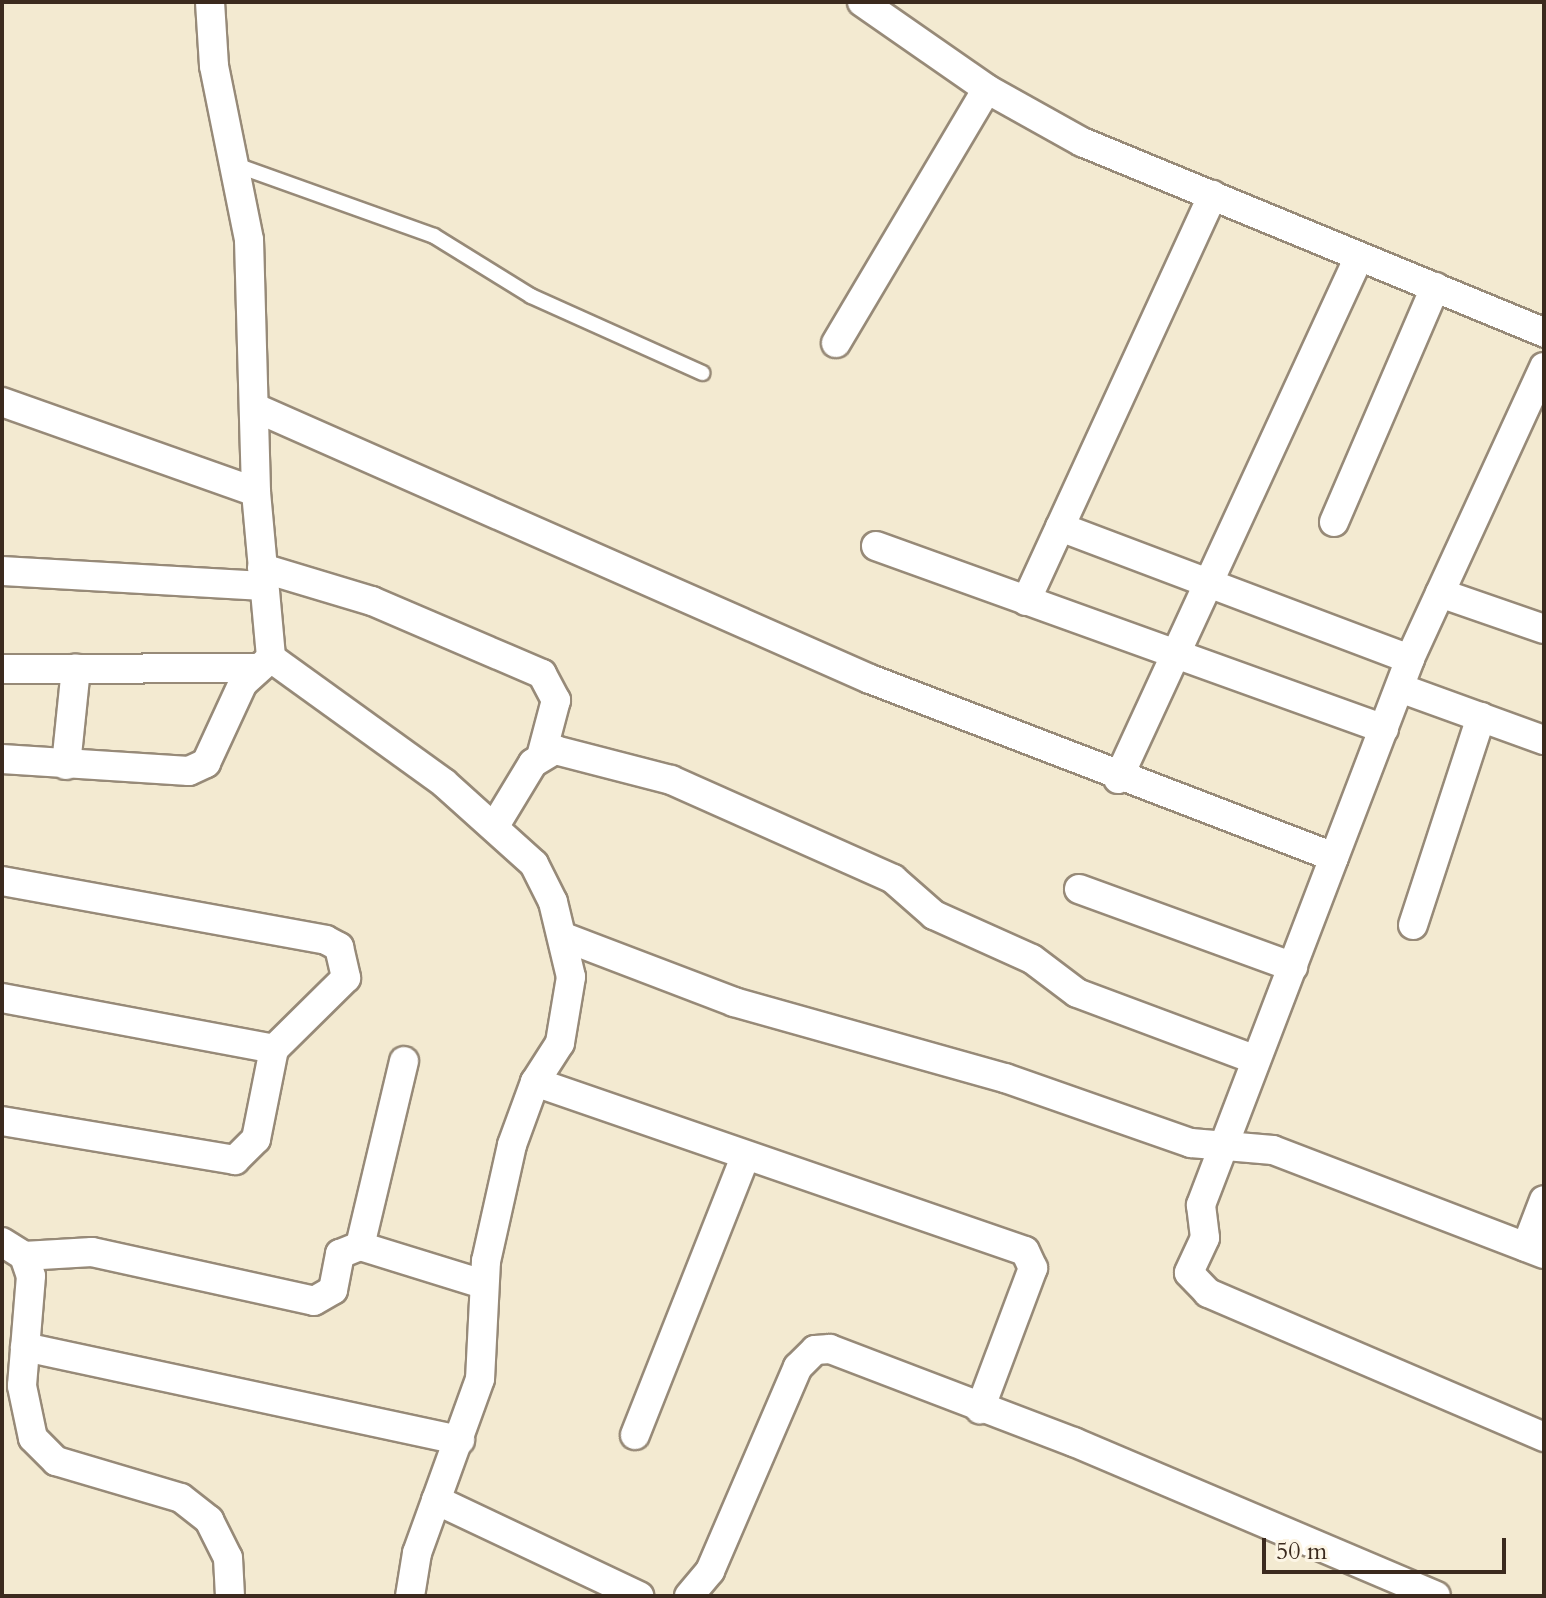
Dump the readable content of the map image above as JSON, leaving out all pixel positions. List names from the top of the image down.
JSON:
{
  "scale_bar": "50 m"
}
